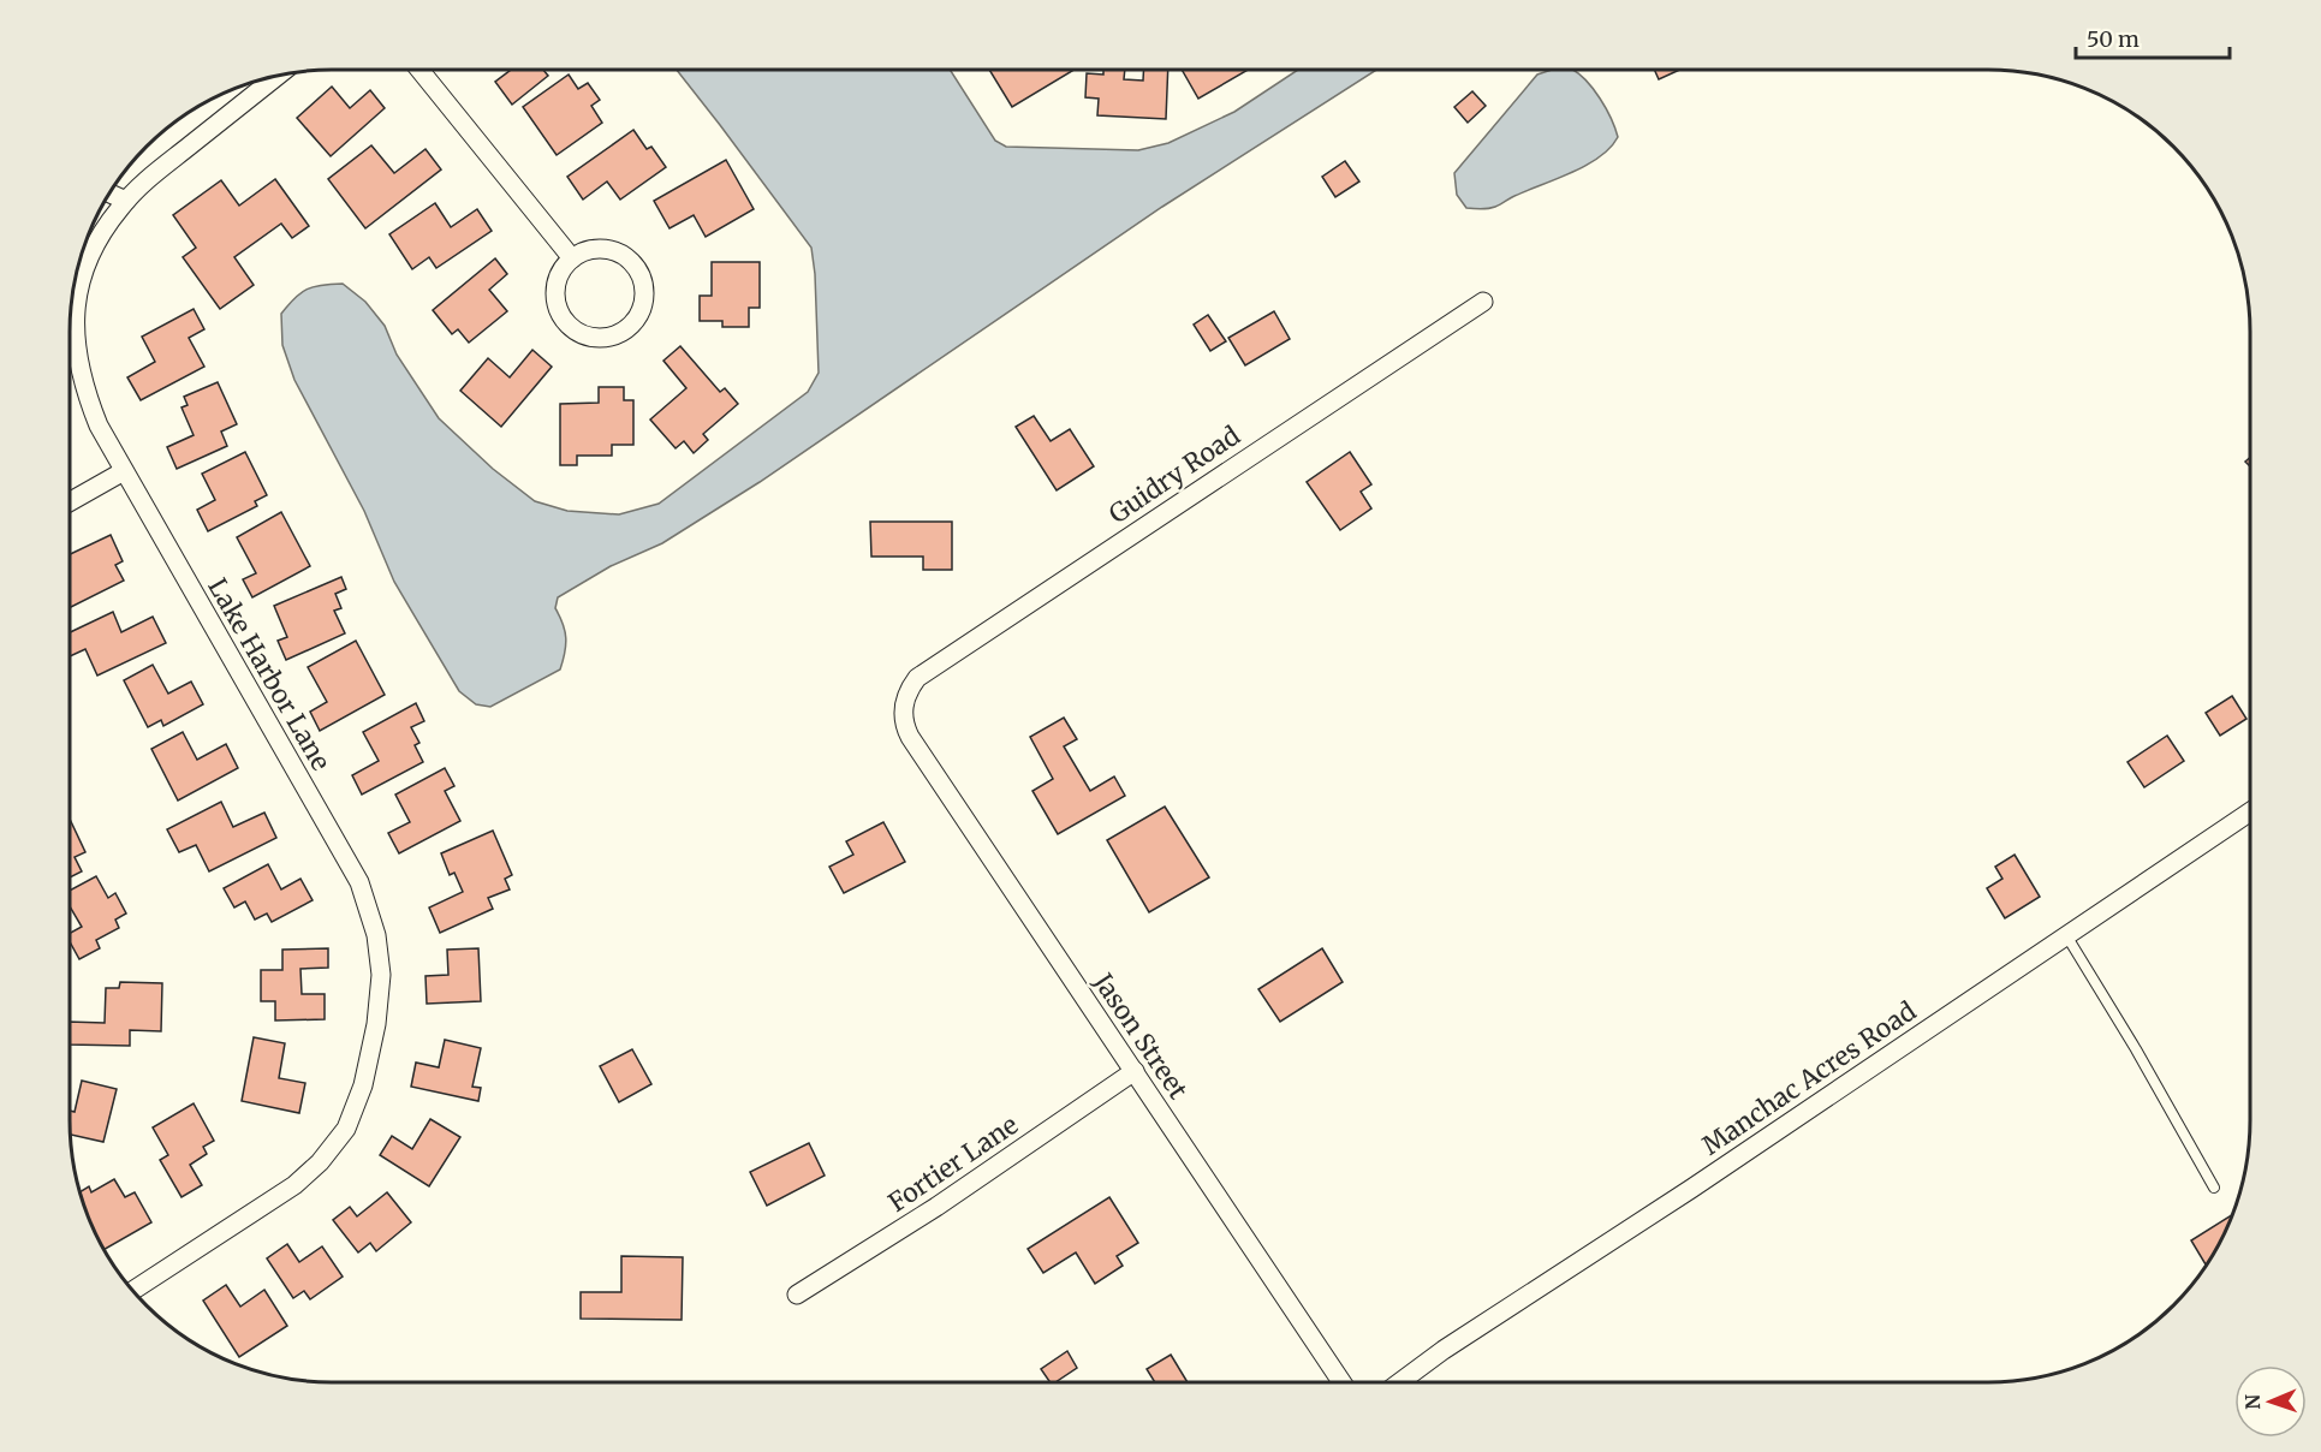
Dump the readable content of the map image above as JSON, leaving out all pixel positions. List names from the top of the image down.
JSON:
{
  "streets": {
    "street": [
      "Guidry Road",
      "Lake Harbor Lane",
      "Jason Street",
      "Manchac Acres Road",
      "Fortier Lane"
    ]
  },
  "crossings": [
    ["Guidry Road", "Jason Street"],
    ["Jason Street", "Fortier Lane"]
  ],
  "scale_bar": "50 m",
  "north": "left"
}
